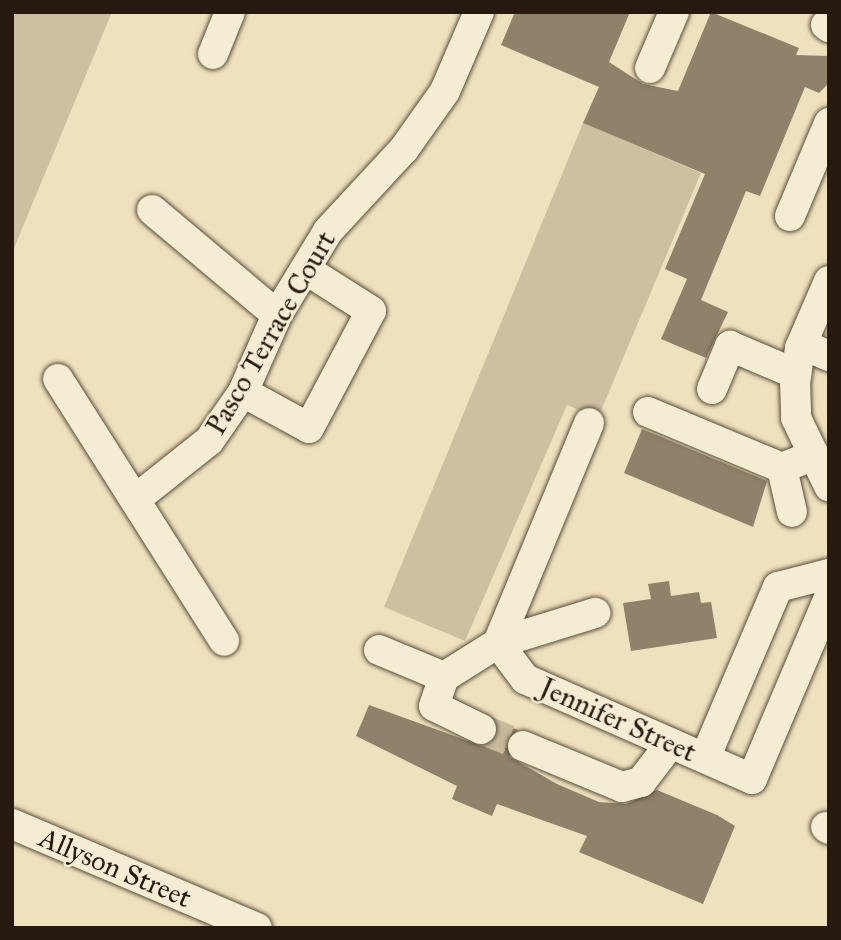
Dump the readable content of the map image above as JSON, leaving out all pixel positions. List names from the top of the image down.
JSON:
{
  "streets": {
    "street": ["Pasco Terrace Court", "Jennifer Street", "Allyson Street"]
  }
}
